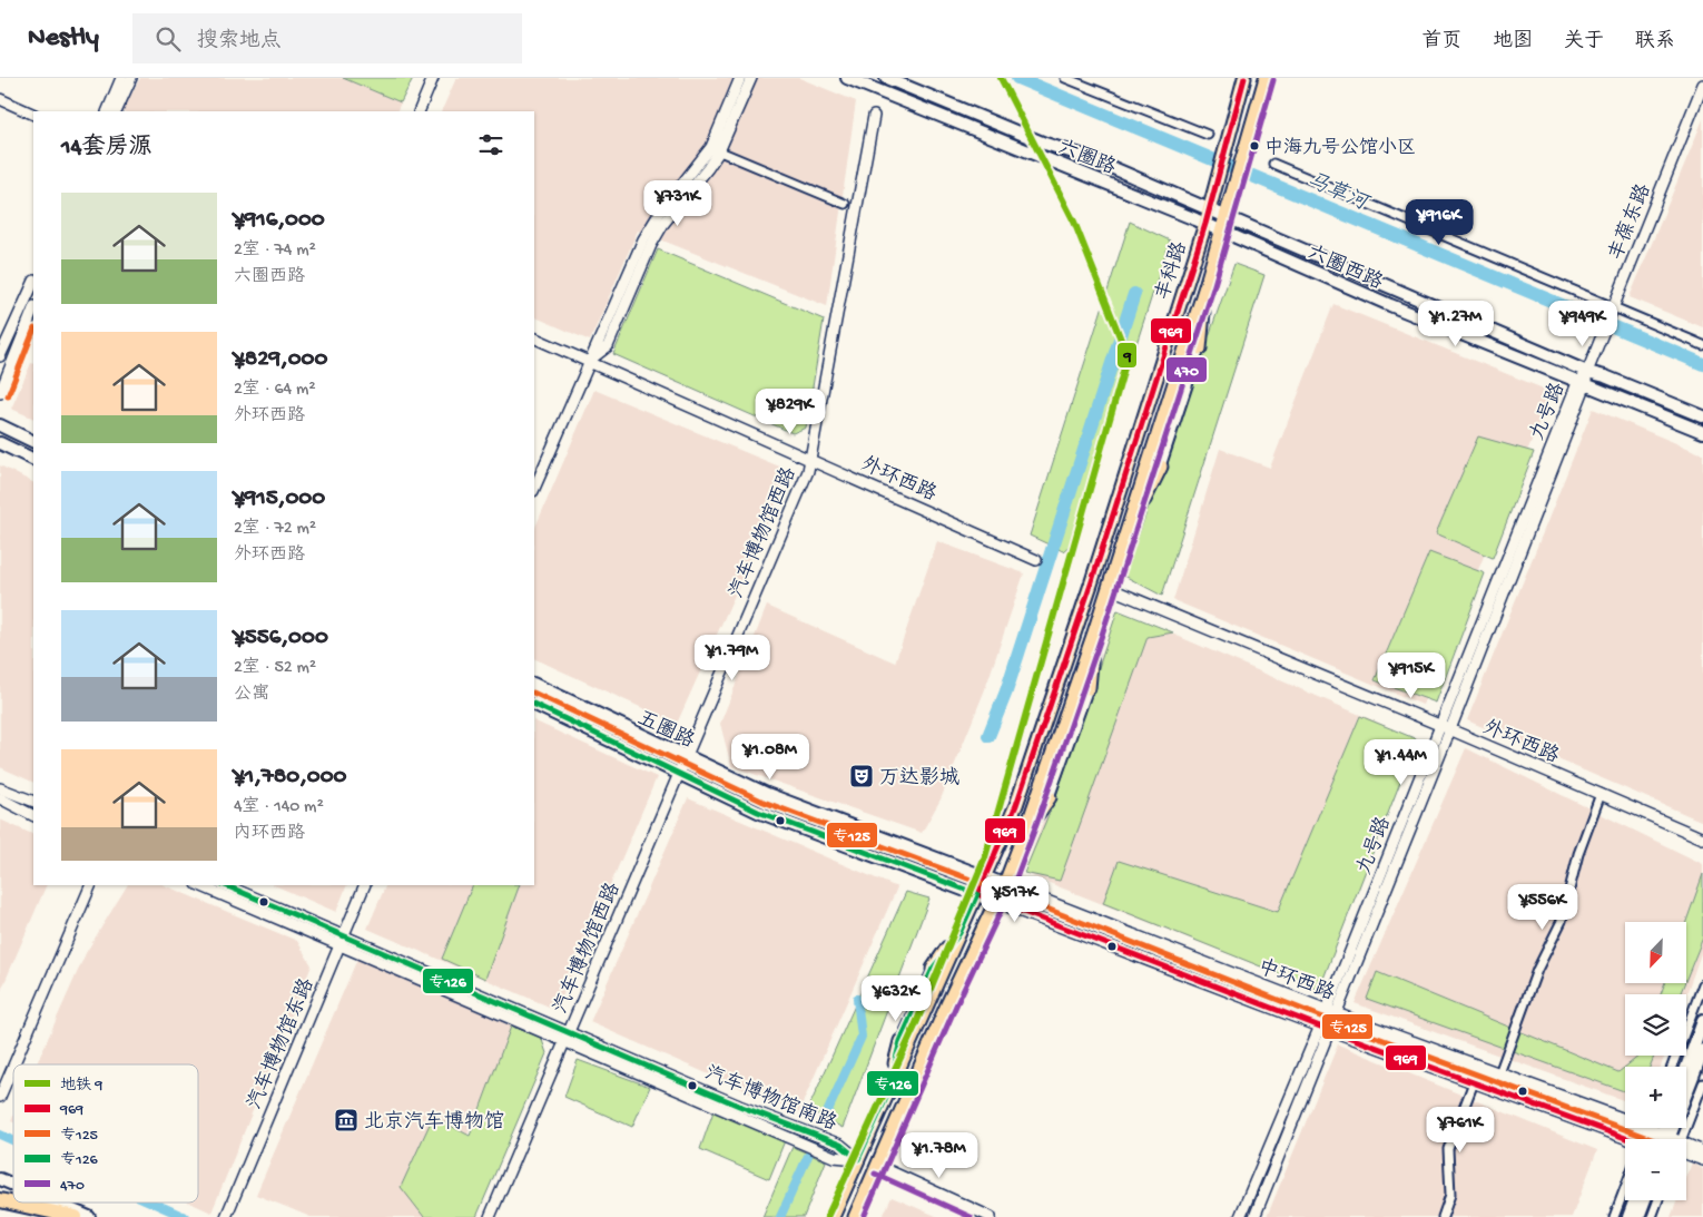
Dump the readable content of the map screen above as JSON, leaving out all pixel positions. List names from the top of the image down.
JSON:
{
  "streets": {
    "main road": [
      "六圈路",
      "六圈西路",
      "丰科路",
      "五圈路"
    ],
    "street": [
      "丰葆东路",
      "九号路",
      "外环西路",
      "汽车博物馆西路",
      "中环西路",
      "汽车博物馆东路",
      "汽车博物馆南路"
    ]
  },
  "crossings": [
    ["六圈路", "六圈西路"],
    ["六圈路", "丰科路"],
    ["丰葆东路", "六圈西路"],
    ["丰葆东路", "九号路"],
    ["六圈西路", "丰科路"],
    ["六圈西路", "九号路"],
    ["丰科路", "外环西路"],
    ["丰科路", "五圈路"],
    ["丰科路", "中环西路"],
    ["丰科路", "汽车博物馆南路"],
    ["九号路", "外环西路"],
    ["九号路", "中环西路"],
    ["外环西路", "汽车博物馆西路"],
    ["汽车博物馆西路", "五圈路"],
    ["汽车博物馆西路", "汽车博物馆南路"],
    ["五圈路", "中环西路"],
    ["汽车博物馆东路", "汽车博物馆南路"]
  ],
  "water": ["马草河"],
  "places": {
    "other": ["中海九号公馆小区"],
    "theatre": ["万达影城"],
    "museum": ["北京汽车博物馆"]
  },
  "lines": [
    "metro line 9",
    "transit line 969",
    "transit line 470",
    "transit line 专125",
    "transit line 专126"
  ],
  "legend": [
    "地铁 9",
    "969",
    "专125",
    "专126",
    "470"
  ],
  "north": "bottom left",
  "page": {
    "header": "Nestly",
    "search": "搜索地点",
    "nav": [
      "首页",
      "地图",
      "关于",
      "联系"
    ],
    "heading": "14套房源",
    "list": [
      {
        "name": "¥916,000",
        "note": "2室 · 74 m² · 六圈西路"
      },
      {
        "name": "¥829,000",
        "note": "2室 · 64 m² · 外环西路"
      },
      {
        "name": "¥915,000",
        "note": "2室 · 72 m² · 外环西路"
      },
      {
        "name": "¥556,000",
        "note": "2室 · 52 m² · 公寓"
      },
      {
        "name": "¥1,780,000",
        "note": "4室 · 140 m² · 内环西路"
      }
    ],
    "price": [
      "¥731K",
      "¥916K",
      "¥1.27M",
      "¥949K",
      "¥829K",
      "¥1.79M",
      "¥915K",
      "¥1.08M",
      "¥1.44M",
      "¥517K",
      "¥556K",
      "¥632K",
      "¥761K",
      "¥1.78M"
    ],
    "map_buttons": ["+", "−"]
  }
}
